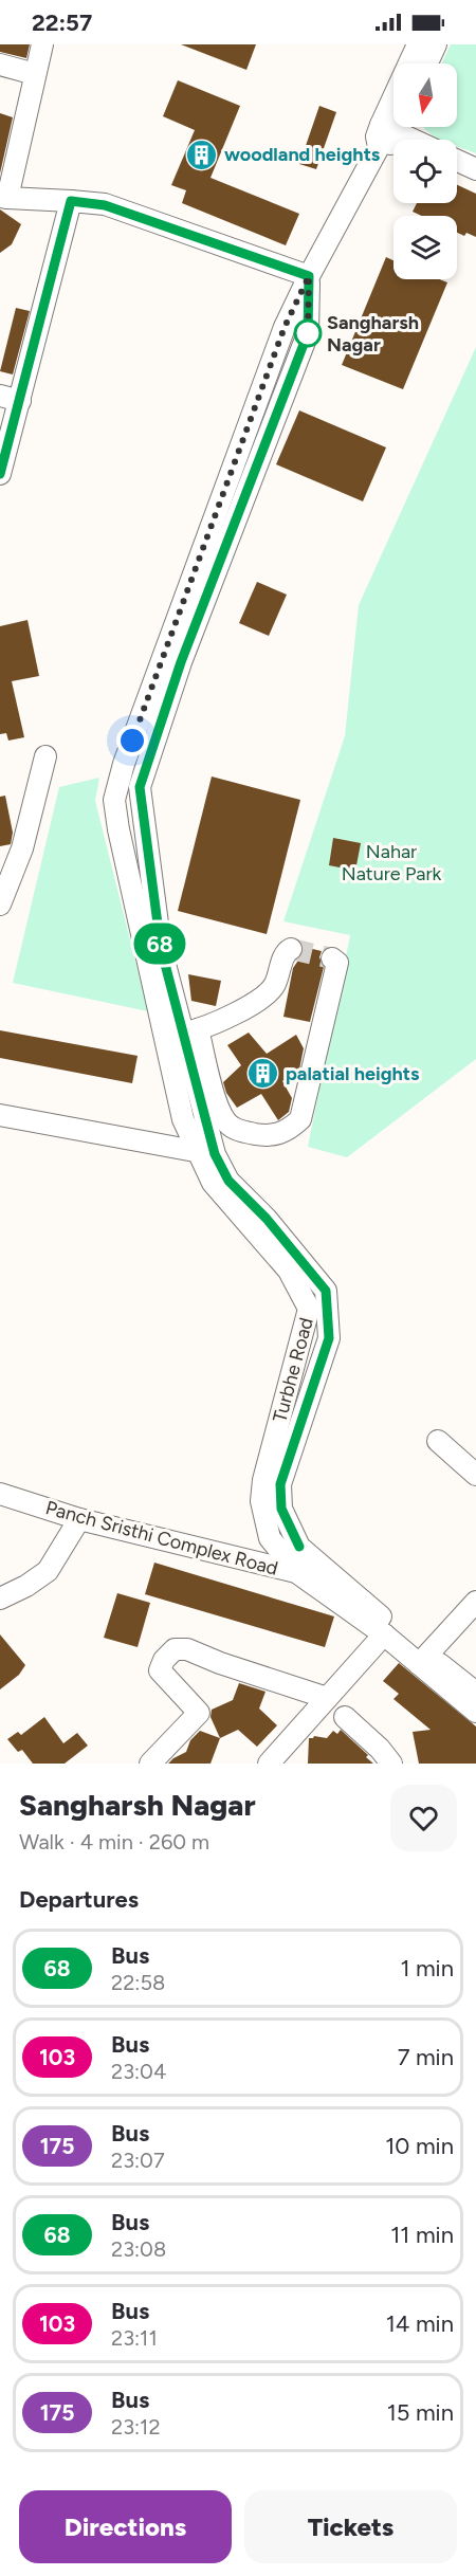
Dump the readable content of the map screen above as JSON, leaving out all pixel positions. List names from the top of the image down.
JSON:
{
  "streets": {
    "street": ["Turbhe Road", "Panch Sristhi Complex Road"]
  },
  "crossings": [
    ["Turbhe Road", "Panch Sristhi Complex Road"]
  ],
  "parks": ["Nahar Nature Park"],
  "places": {
    "building": ["woodland heights", "palatial heights"],
    "other": ["Sangharsh Nagar"]
  },
  "lines": ["bus line 68"],
  "north": "bottom",
  "page": {
    "status": "22:57",
    "on_map": "68",
    "heading": [
      ["Sangharsh Nagar", "Walk · 4 min · 260 m"],
      "Departures"
    ],
    "list": [
      {
        "mark": "68",
        "name": "Bus",
        "note": "22:58",
        "value": "1 min"
      },
      {
        "mark": "103",
        "name": "Bus",
        "note": "23:04",
        "value": "7 min"
      },
      {
        "mark": "175",
        "name": "Bus",
        "note": "23:07",
        "value": "10 min"
      },
      {
        "mark": "68",
        "name": "Bus",
        "note": "23:08",
        "value": "11 min"
      },
      {
        "mark": "103",
        "name": "Bus",
        "note": "23:11",
        "value": "14 min"
      },
      {
        "mark": "175",
        "name": "Bus",
        "note": "23:12",
        "value": "15 min"
      }
    ],
    "buttons": ["Directions", "Tickets"]
  }
}
